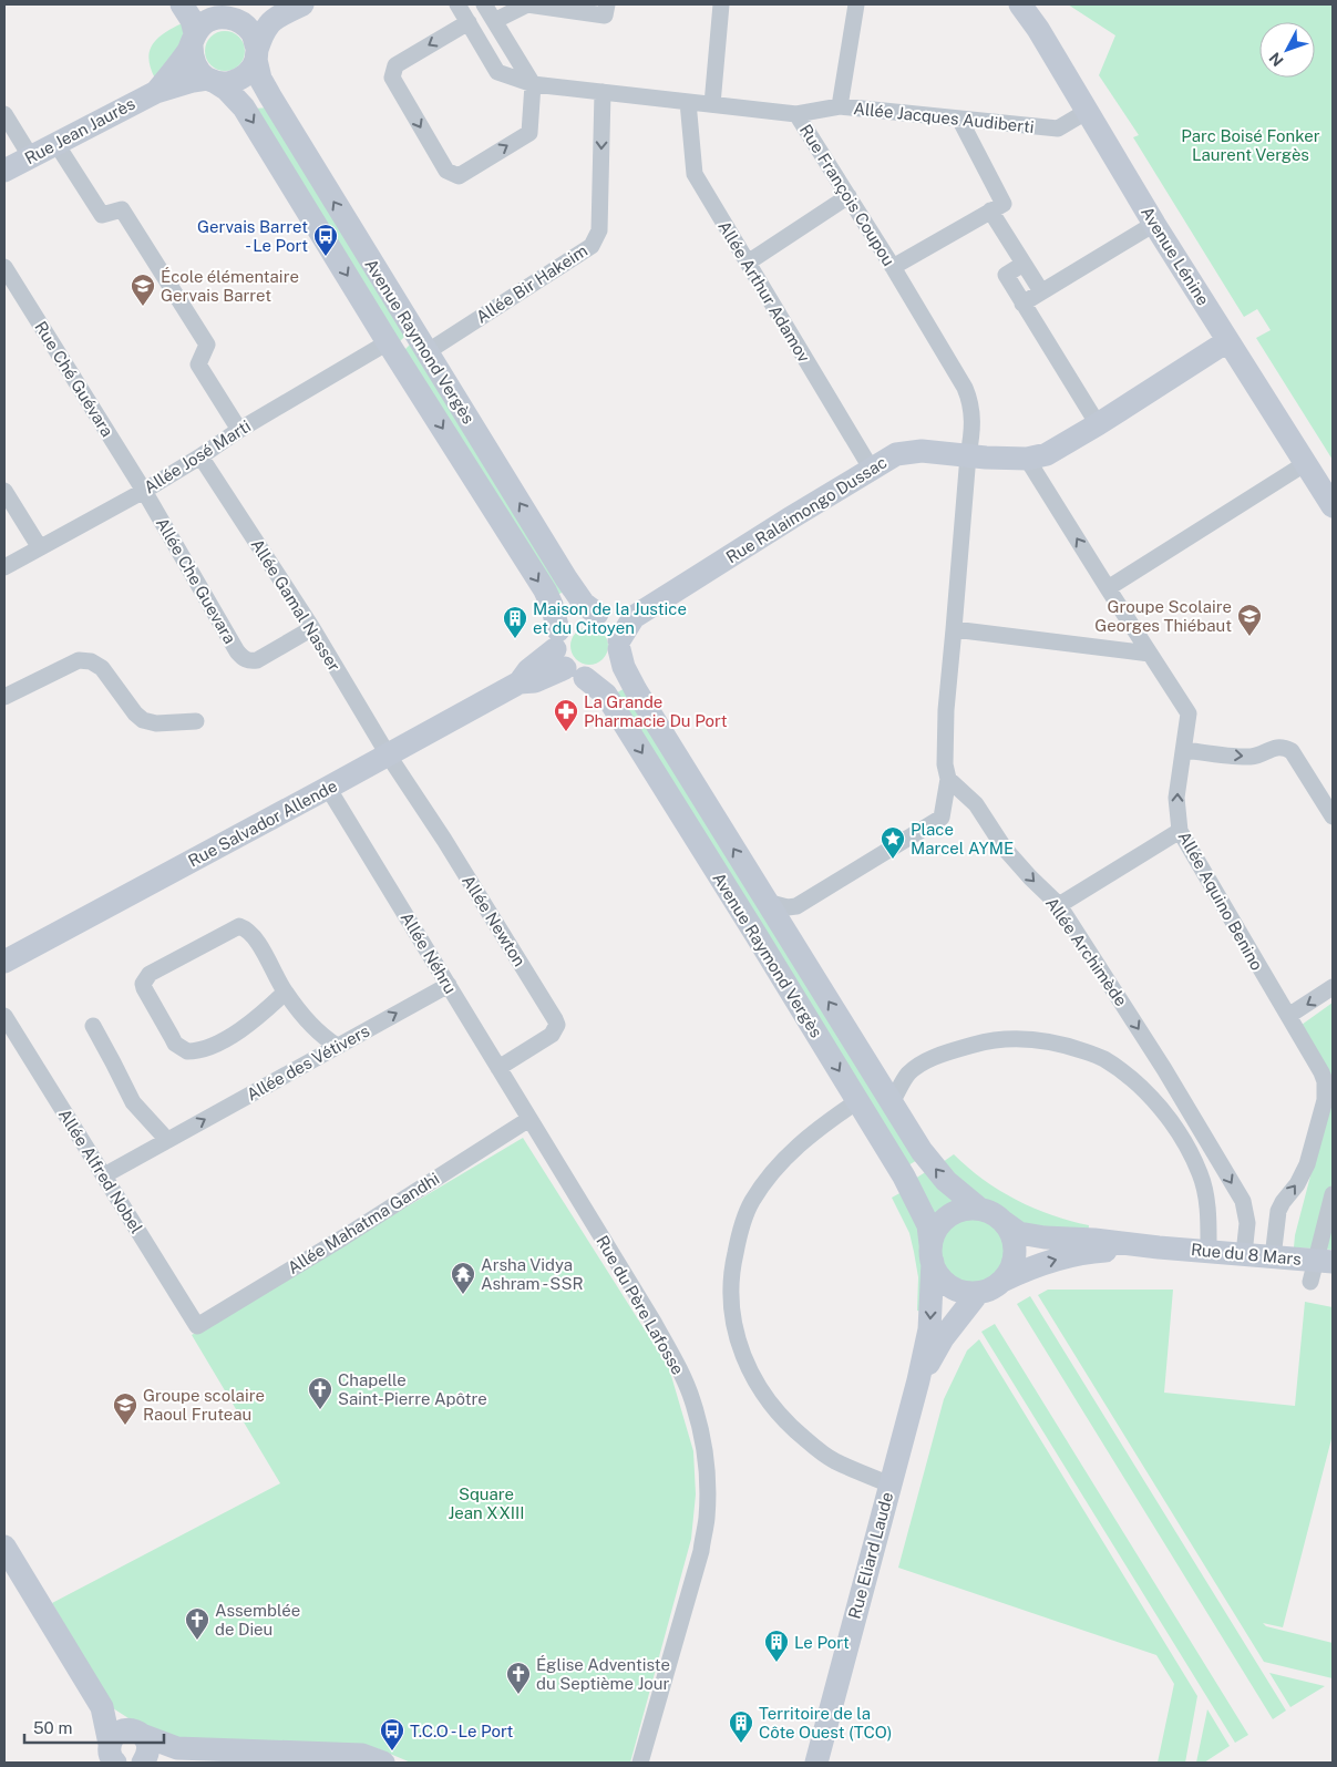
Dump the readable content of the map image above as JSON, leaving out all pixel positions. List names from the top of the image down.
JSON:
{
  "streets": {
    "main road": [
      "Rue Jean Jaurès",
      "Avenue Lénine",
      "Avenue Raymond Vergès",
      "Rue Ralaimongo Dussac",
      "Rue Salvador Allende",
      "Rue du 8 Mars",
      "Rue Eliard Laude"
    ],
    "street": [
      "Allée Jacques Audiberti",
      "Rue François Coupou",
      "Allée Bir Hakeim",
      "Allée Arthur Adamov",
      "Rue Ché Guévara",
      "Allée José Marti",
      "Allée Che Guevara",
      "Allée Gamal Nasser",
      "Allée Aquino Benino",
      "Allée Newton",
      "Allée Archimède",
      "Allée Néhru",
      "Allée des Vétivers",
      "Allée Alfred Nobel",
      "Allée Mahatma Gandhi",
      "Rue du Père Lafosse"
    ]
  },
  "crossings": [
    ["Allée Jacques Audiberti", "Rue François Coupou"],
    ["Allée Jacques Audiberti", "Avenue Lénine"],
    ["Rue François Coupou", "Allée Bir Hakeim"],
    ["Rue François Coupou", "Allée Arthur Adamov"],
    ["Rue François Coupou", "Rue Ralaimongo Dussac"],
    ["Avenue Lénine", "Rue Ralaimongo Dussac"],
    ["Allée Bir Hakeim", "Avenue Raymond Vergès"],
    ["Allée Arthur Adamov", "Rue Ralaimongo Dussac"],
    ["Avenue Raymond Vergès", "Allée José Marti"],
    ["Avenue Raymond Vergès", "Rue Salvador Allende"],
    ["Avenue Raymond Vergès", "Rue du 8 Mars"],
    ["Avenue Raymond Vergès", "Rue Eliard Laude"],
    ["Rue Ché Guévara", "Allée José Marti"],
    ["Rue Ché Guévara", "Allée Che Guevara"],
    ["Allée José Marti", "Allée Che Guevara"],
    ["Allée José Marti", "Allée Gamal Nasser"],
    ["Allée Che Guevara", "Allée Gamal Nasser"],
    ["Allée Gamal Nasser", "Rue Salvador Allende"],
    ["Allée Gamal Nasser", "Allée Newton"],
    ["Rue Salvador Allende", "Allée Newton"],
    ["Rue Salvador Allende", "Allée Néhru"],
    ["Allée Aquino Benino", "Rue du 8 Mars"],
    ["Allée Newton", "Allée Néhru"],
    ["Allée Archimède", "Rue du 8 Mars"],
    ["Allée Néhru", "Allée des Vétivers"],
    ["Allée Néhru", "Allée Mahatma Gandhi"],
    ["Allée Néhru", "Rue du Père Lafosse"],
    ["Allée des Vétivers", "Allée Alfred Nobel"],
    ["Allée Alfred Nobel", "Allée Mahatma Gandhi"],
    ["Allée Mahatma Gandhi", "Rue du Père Lafosse"],
    ["Rue du 8 Mars", "Rue Eliard Laude"]
  ],
  "one_way": [
    "Allée Bir Hakeim",
    "Allée Aquino Benino",
    "Allée Archimède",
    "Allée des Vétivers"
  ],
  "parks": ["Parc Boisé Fonker Laurent Vergès", "Square Jean XXIII"],
  "places": {
    "bus stop": ["Gervais Barret - Le Port", "T.C.O - Le Port"],
    "school or university": ["École élémentaire Gervais Barret", "Groupe Scolaire Georges Thiébaut", "Groupe scolaire Raoul Fruteau"],
    "building": ["Maison de la Justice et du Citoyen", "Le Port", "Territoire de la Côte Ouest (TCO)"],
    "pharmacy": ["La Grande Pharmacie Du Port"],
    "place": ["Place Marcel AYME"],
    "temple": ["Arsha Vidya Ashram - SSR"],
    "church": ["Chapelle Saint-Pierre Apôtre", "Assemblée de Dieu", "Église Adventiste du Septième Jour"]
  },
  "scale_bar": "50 m",
  "north": "bottom left"
}
